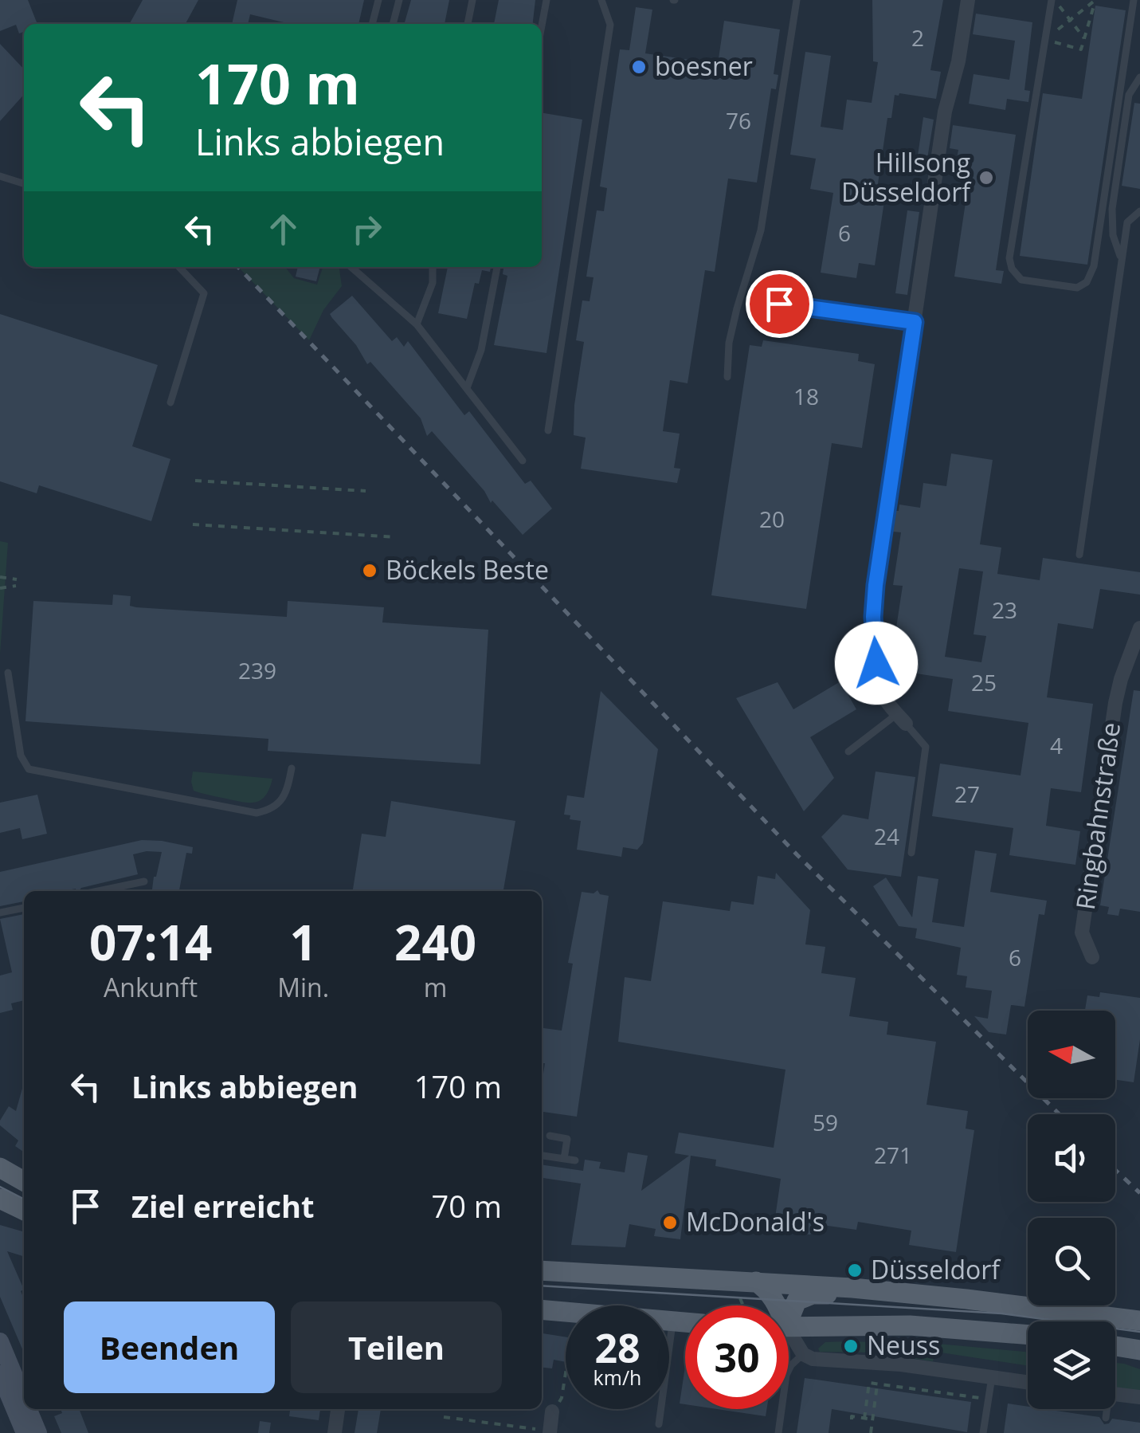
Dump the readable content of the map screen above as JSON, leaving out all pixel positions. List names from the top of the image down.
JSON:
{
  "streets": {
    "street": ["Ringbahnstraße"]
  },
  "places": [
    "boesner",
    "Hillsong Düsseldorf",
    "Böckels Beste",
    "McDonald's",
    "Düsseldorf",
    "Neuss"
  ],
  "house_numbers": [
    "2",
    "76",
    "6",
    "18",
    "20",
    "23",
    "239",
    "25",
    "4",
    "27",
    "24",
    "6",
    "59",
    "271"
  ],
  "north": "left",
  "page": {
    "turn": ["170 m", "Links abbiegen"],
    "eta": [
      "07:14",
      "Ankunft",
      "1",
      "Min.",
      "240",
      "m"
    ],
    "list": [
      {
        "name": "Links abbiegen",
        "value": "170 m"
      },
      {
        "name": "Ziel erreicht",
        "value": "70 m"
      }
    ],
    "buttons": ["Beenden", "Teilen"],
    "speed": "28 km/h",
    "limit": "30"
  }
}
